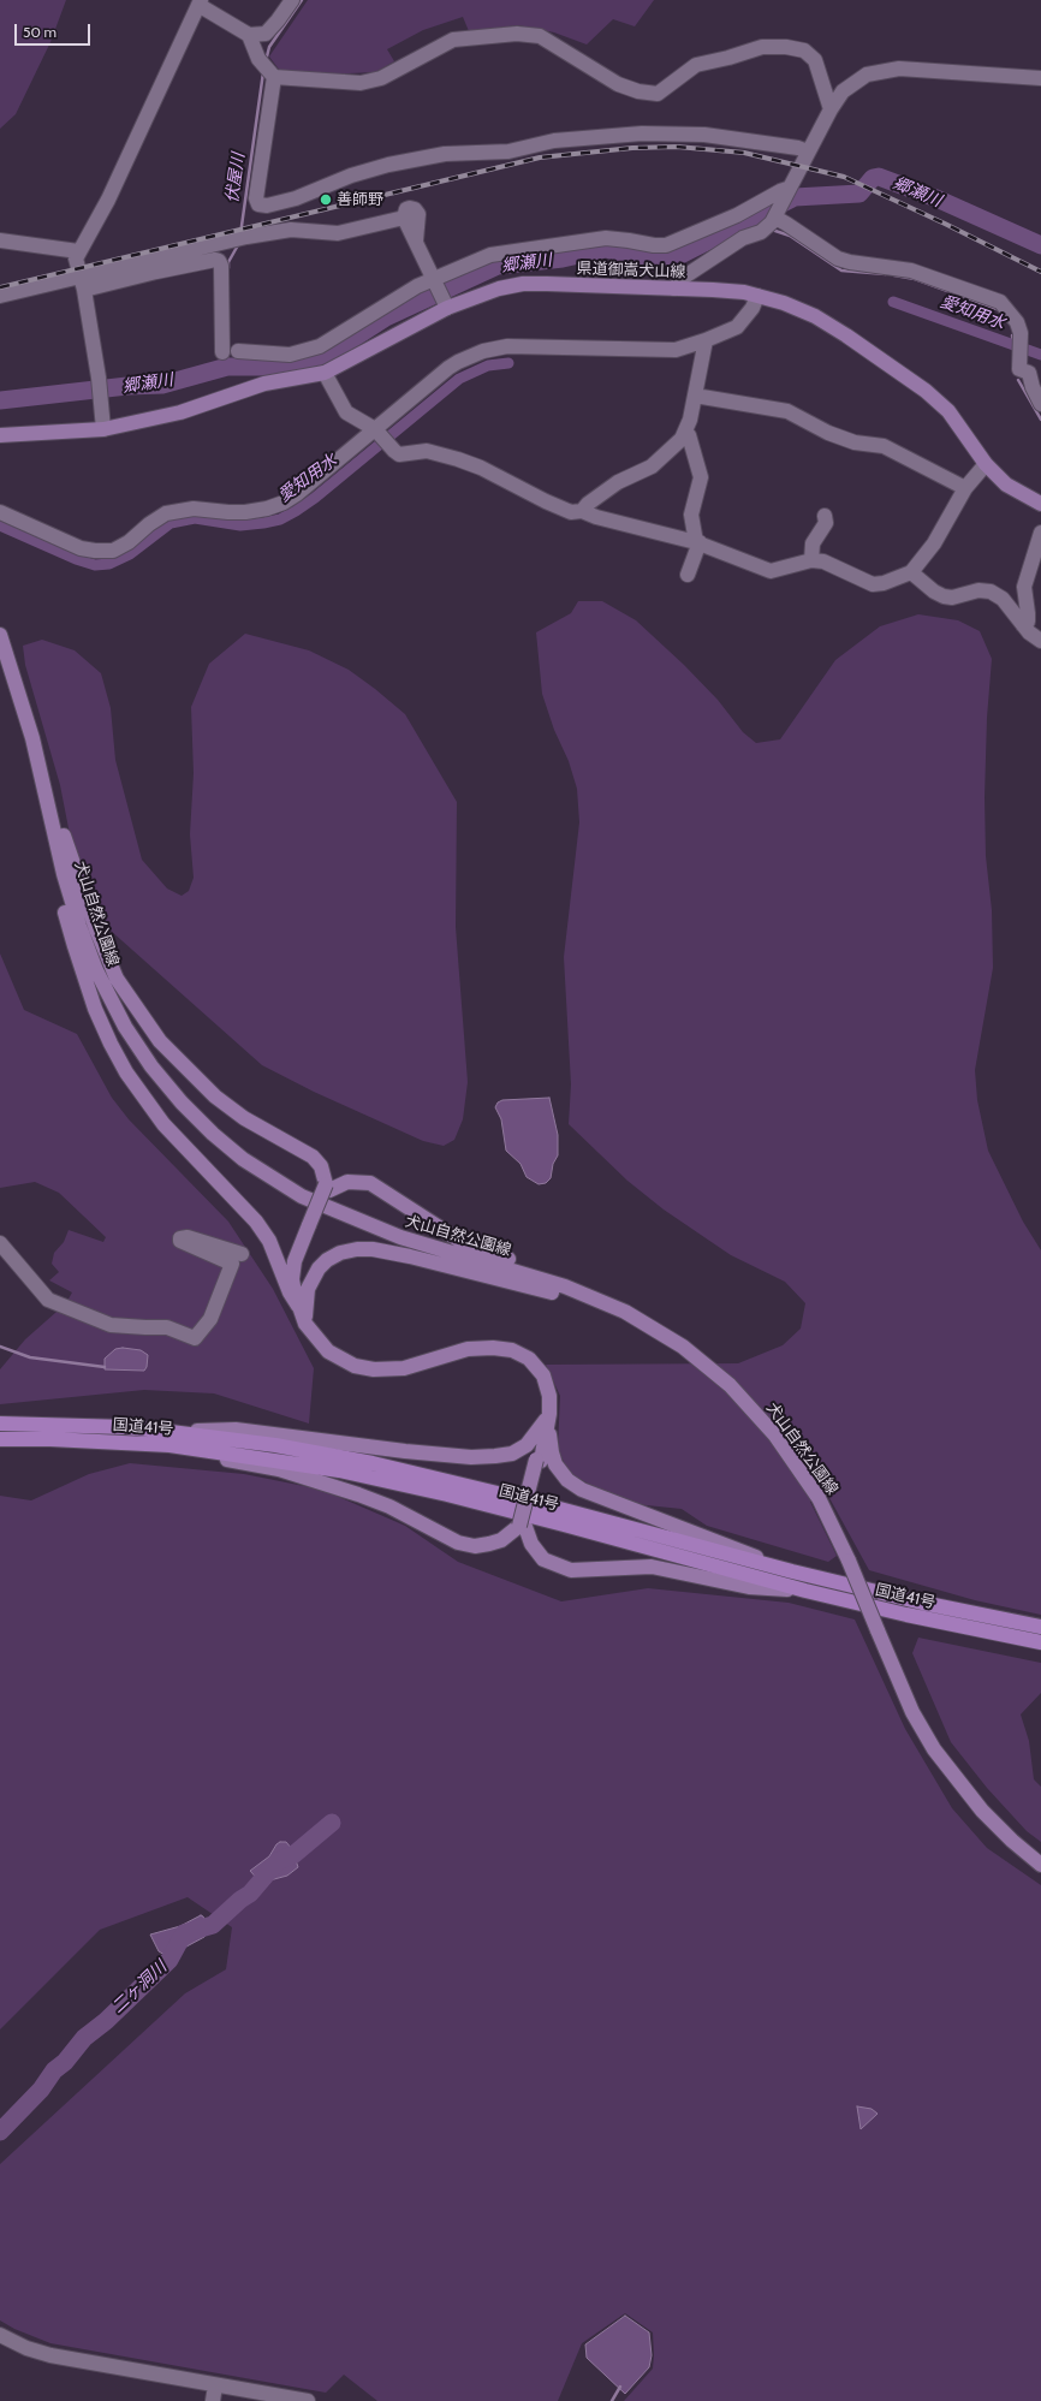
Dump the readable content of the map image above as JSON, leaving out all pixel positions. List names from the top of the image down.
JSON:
{
  "streets": {
    "highway": ["国道41号"],
    "main road": ["県道御嵩犬山線", "犬山自然公園線"]
  },
  "water": [
    "伏屋川",
    "郷瀬川",
    "愛知用水",
    "二ヶ洞川"
  ],
  "places": ["善師野"],
  "scale_bar": "50 m"
}
